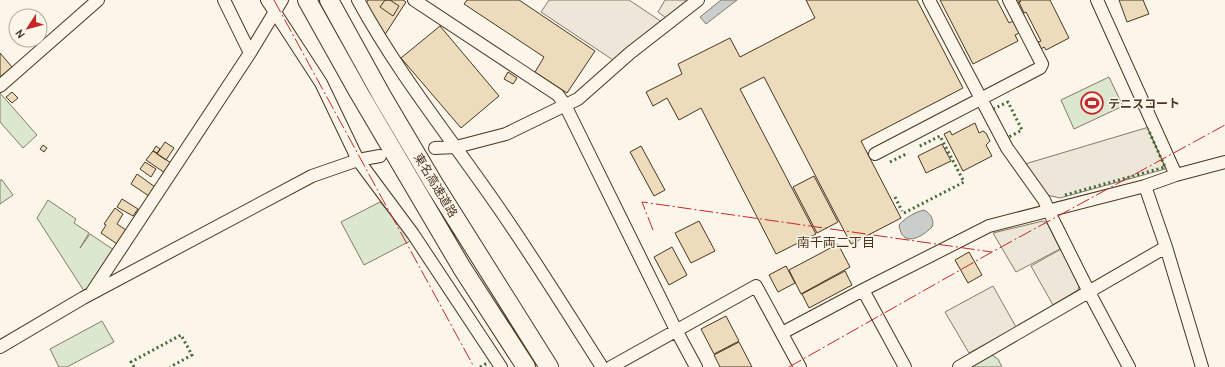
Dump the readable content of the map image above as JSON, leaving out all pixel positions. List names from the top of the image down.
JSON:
{
  "streets": {
    "highway": ["東名高速道路"]
  },
  "districts": ["南千両二丁目"],
  "places": {
    "sports": ["テニスコート"]
  },
  "north": "bottom left"
}
